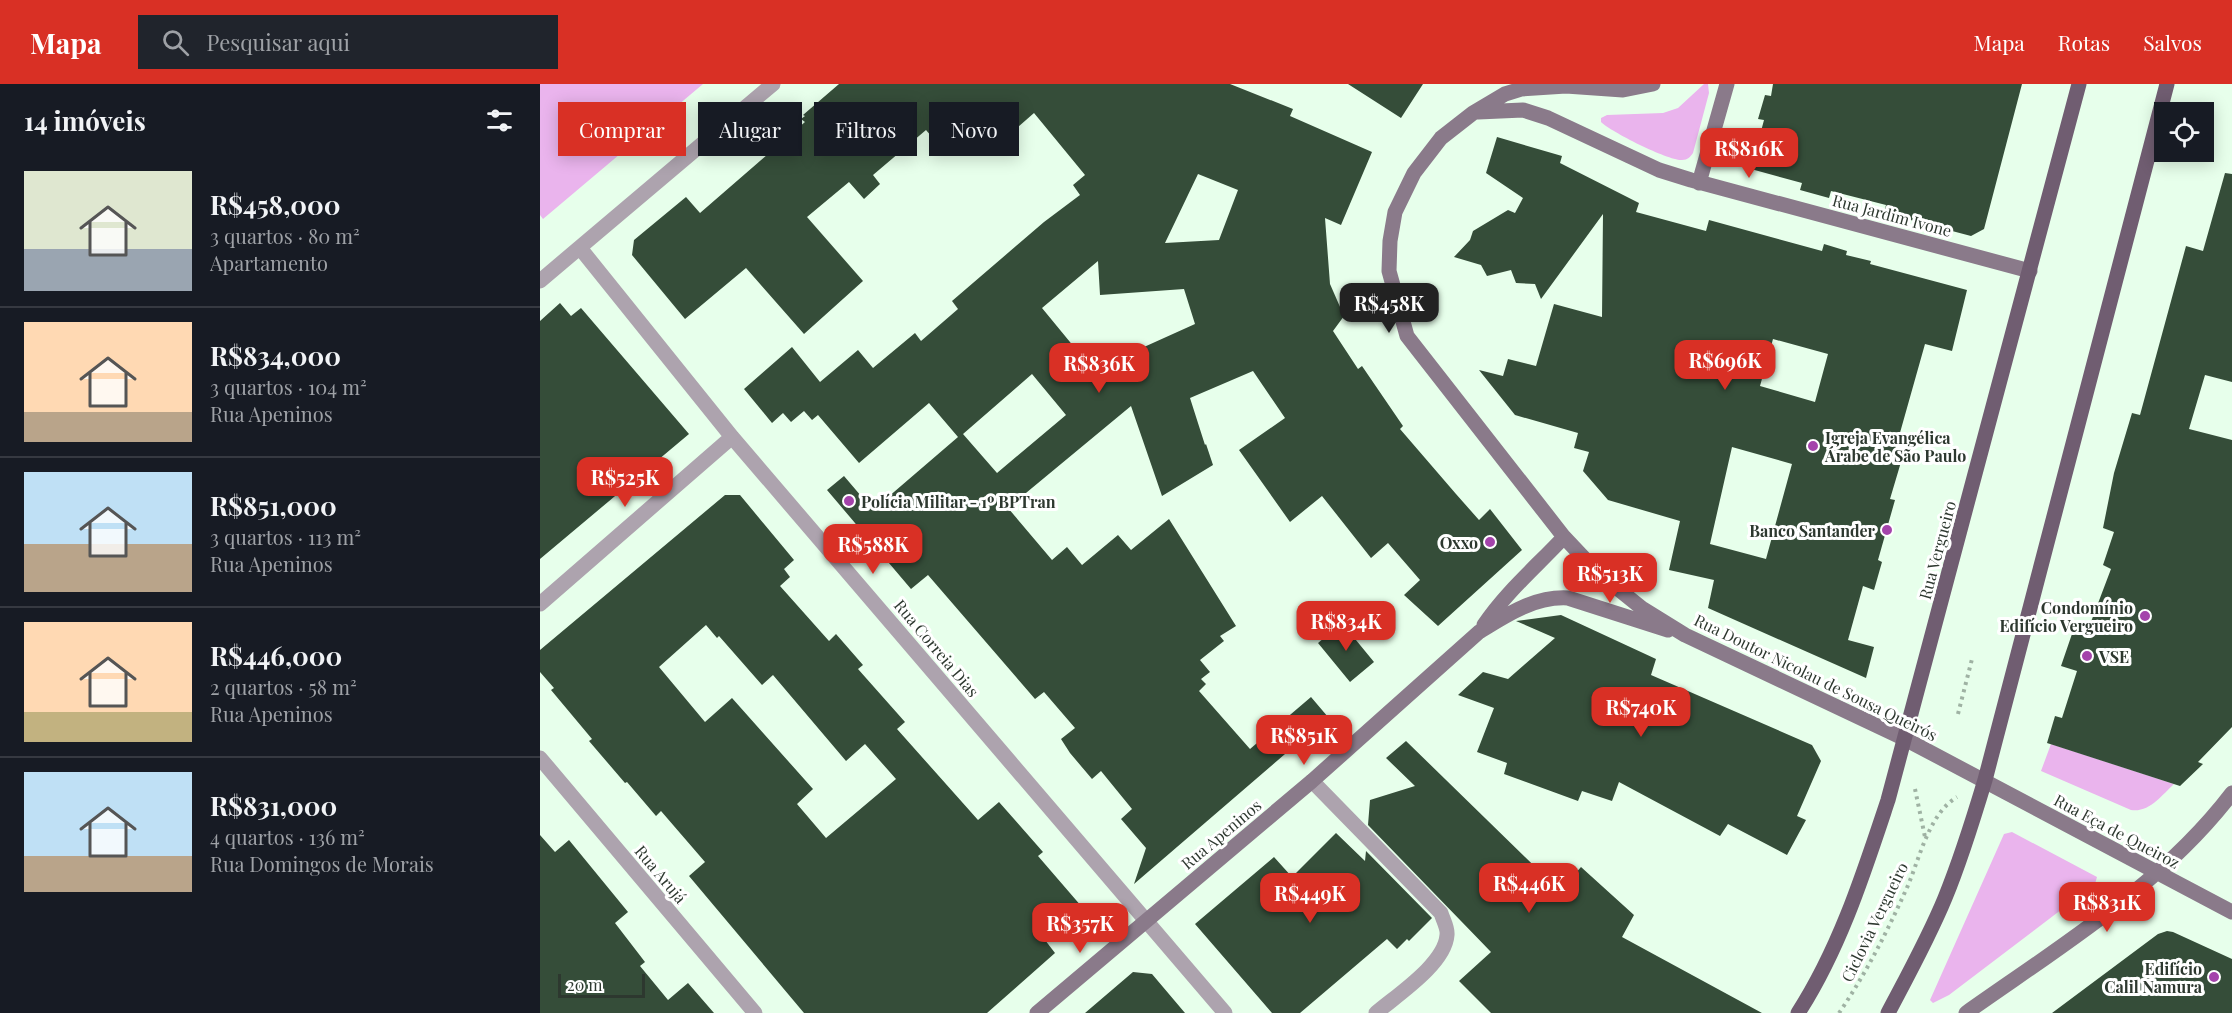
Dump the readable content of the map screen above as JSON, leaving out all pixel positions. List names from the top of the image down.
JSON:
{
  "streets": {
    "main road": ["Rua Vergueiro"],
    "street": [
      "Rua Jardim Ivone",
      "Rua Correia Dias",
      "Rua Doutor Nicolau de Sousa Queirós",
      "Rua Eça de Queiroz",
      "Rua Apeninos",
      "Rua Arujá"
    ],
    "path": ["Ciclovia Vergueiro"]
  },
  "crossings": [
    ["Rua Jardim Ivone", "Rua Vergueiro"],
    ["Rua Jardim Ivone", "Rua Doutor Nicolau de Sousa Queirós"],
    ["Rua Vergueiro", "Rua Doutor Nicolau de Sousa Queirós"],
    ["Rua Correia Dias", "Rua Apeninos"],
    ["Rua Doutor Nicolau de Sousa Queirós", "Rua Eça de Queiroz"],
    ["Rua Doutor Nicolau de Sousa Queirós", "Rua Apeninos"]
  ],
  "places": [
    "Igreja Evangélica Árabe de São Paulo",
    "Polícia Militar - 1º BPTran",
    "Banco Santander",
    "Oxxo",
    "Condomínio Edifício Vergueiro",
    "VSE",
    "Edifício Calil Namura"
  ],
  "scale_bar": "20 m",
  "page": {
    "header": "Mapa",
    "search": "Pesquisar aqui",
    "nav": ["Mapa", "Rotas", "Salvos"],
    "heading": "14 imóveis",
    "chip": [
      "Comprar",
      "Alugar",
      "Filtros",
      "Novo"
    ],
    "price": [
      "R$816K",
      "R$458K",
      "R$696K",
      "R$836K",
      "R$525K",
      "R$588K",
      "R$513K",
      "R$834K",
      "R$740K",
      "R$851K",
      "R$446K",
      "R$449K",
      "R$831K",
      "R$357K"
    ],
    "list": [
      {
        "name": "R$458,000",
        "note": "3 quartos · 80 m² · Apartamento"
      },
      {
        "name": "R$834,000",
        "note": "3 quartos · 104 m² · Rua Apeninos"
      },
      {
        "name": "R$851,000",
        "note": "3 quartos · 113 m² · Rua Apeninos"
      },
      {
        "name": "R$446,000",
        "note": "2 quartos · 58 m² · Rua Apeninos"
      },
      {
        "name": "R$831,000",
        "note": "4 quartos · 136 m² · Rua Domingos de Morais"
      }
    ],
    "scale": "20 m"
  }
}
